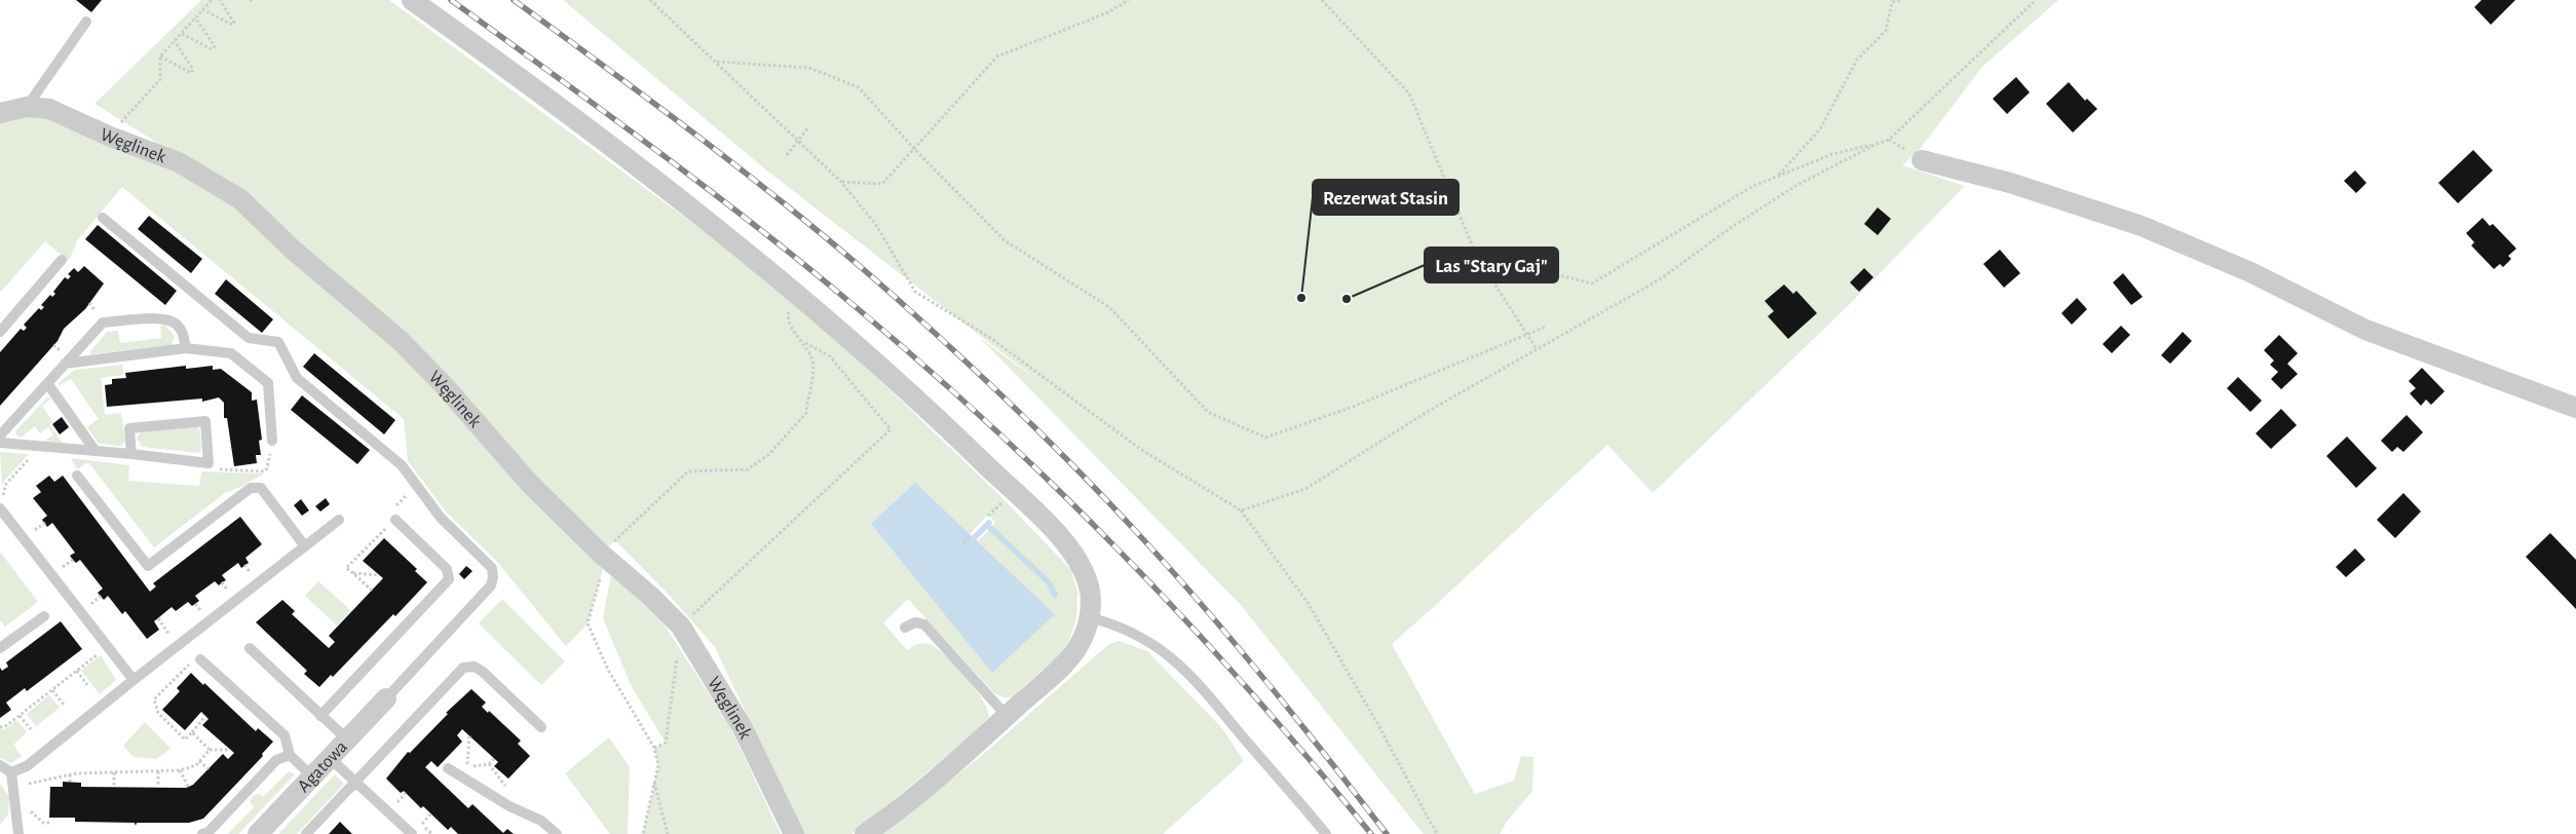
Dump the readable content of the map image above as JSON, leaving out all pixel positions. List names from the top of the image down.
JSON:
{
  "streets": {
    "street": ["Węglinek", "Agatowa"]
  },
  "places": ["Rezerwat Stasin", "Las \"Stary Gaj\""]
}
